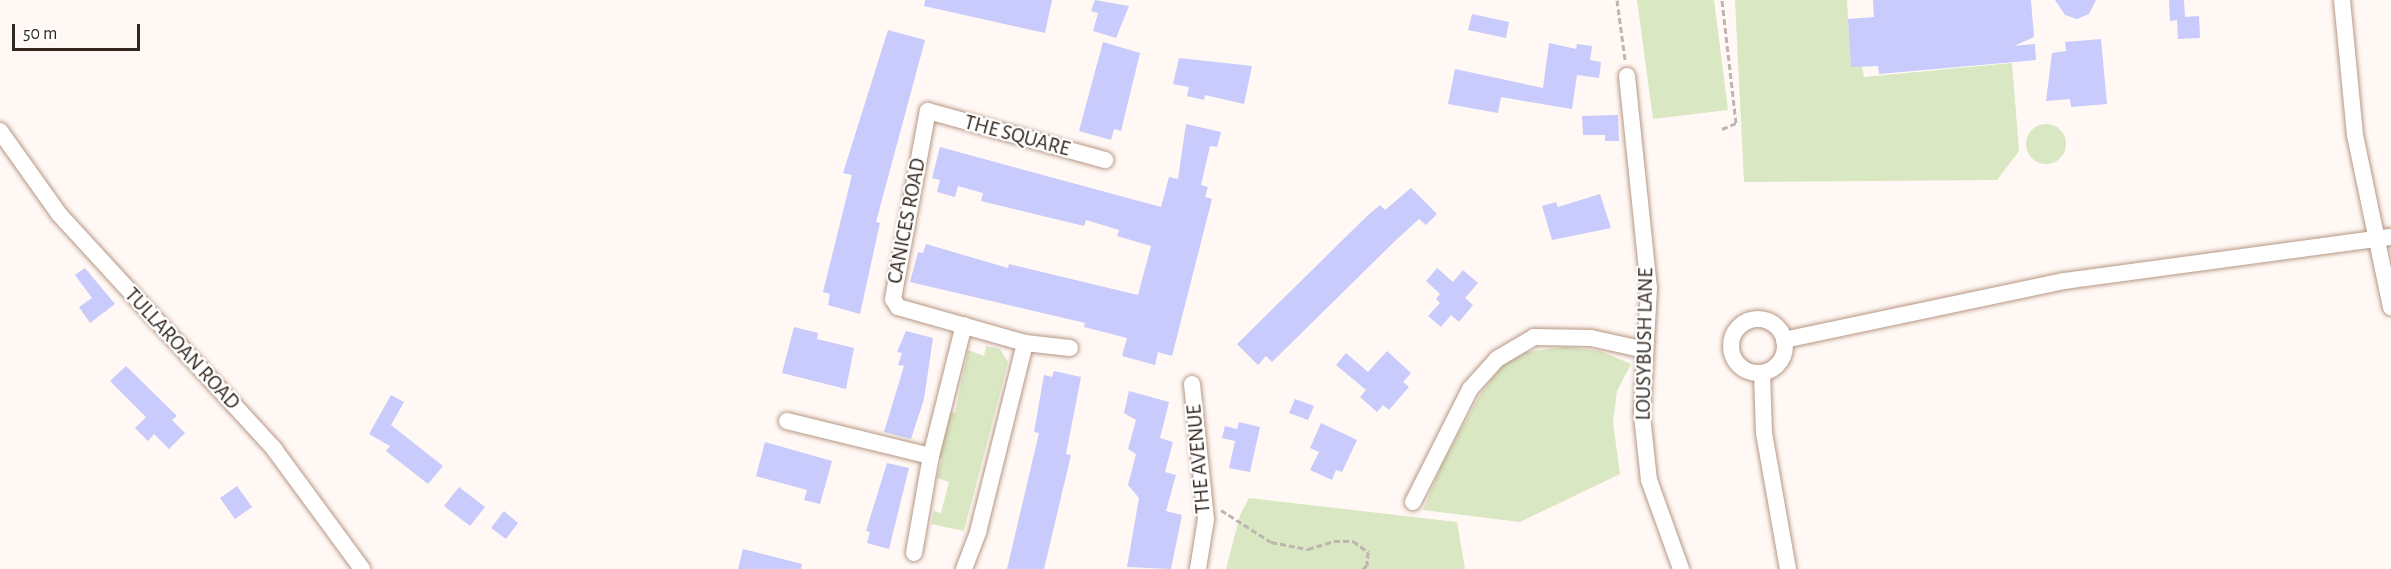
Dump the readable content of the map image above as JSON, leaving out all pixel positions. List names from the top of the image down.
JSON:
{
  "streets": {
    "street": [
      "THE SQUARE",
      "CANICES ROAD",
      "LOUSYBUSH LANE",
      "TULLAROAN ROAD",
      "THE AVENUE"
    ]
  },
  "crossings": [
    ["THE SQUARE", "CANICES ROAD"]
  ],
  "scale_bar": "50 m"
}
